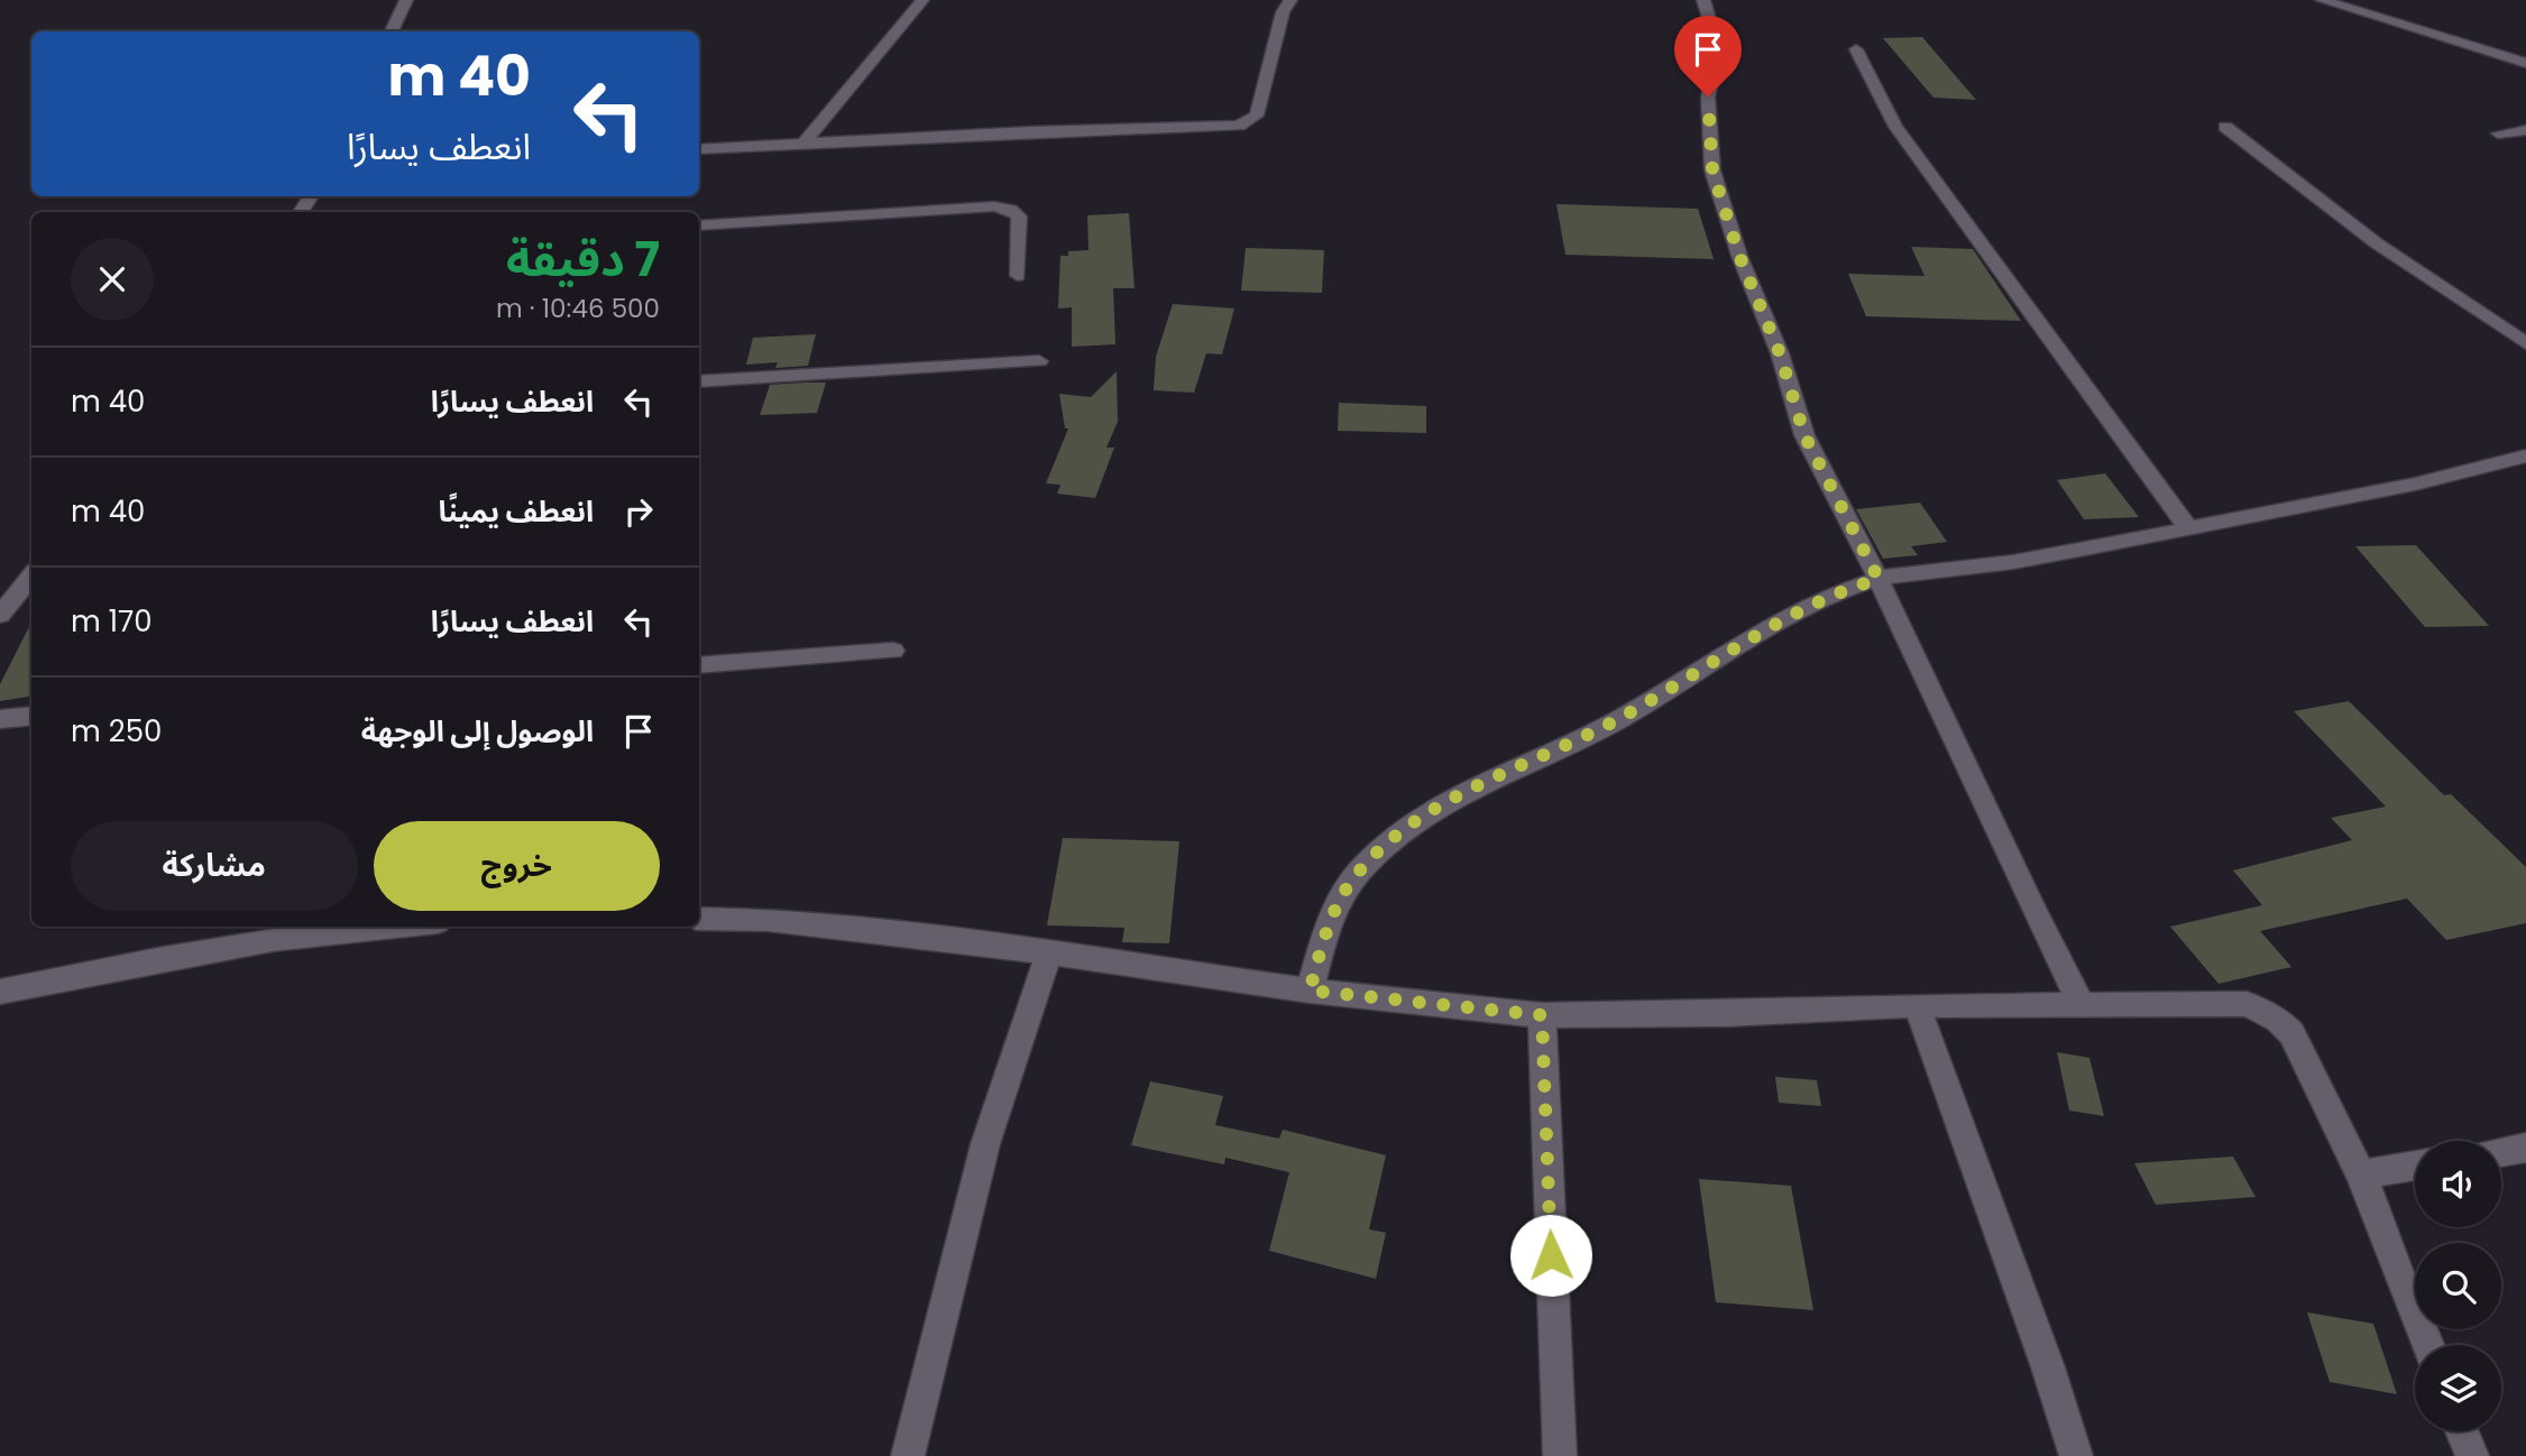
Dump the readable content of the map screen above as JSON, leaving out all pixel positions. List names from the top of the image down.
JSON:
{
  "page": {
    "turn": ["40 m", "انعطف يسارًا"],
    "heading": ["7 دقيقة", "500 m · 10:46"],
    "list": [
      {
        "name": "انعطف يسارًا",
        "value": "40 m"
      },
      {
        "name": "انعطف يمينًا",
        "value": "40 m"
      },
      {
        "name": "انعطف يسارًا",
        "value": "170 m"
      },
      {
        "name": "الوصول إلى الوجهة",
        "value": "250 m"
      }
    ],
    "buttons": ["خروج", "مشاركة"]
  }
}
